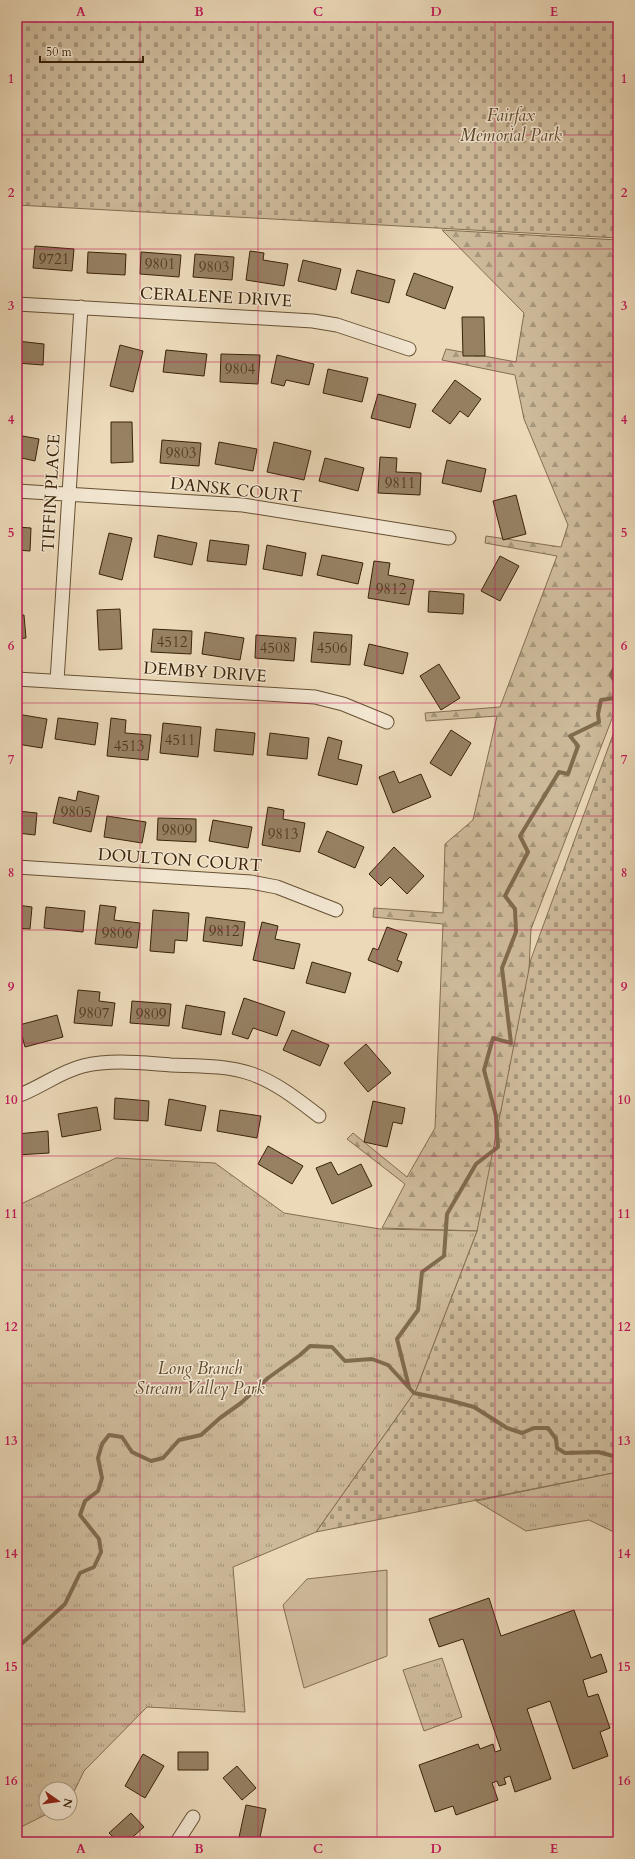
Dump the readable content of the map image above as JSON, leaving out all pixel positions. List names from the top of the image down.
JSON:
{
  "streets": {
    "street": [
      "CERALENE DRIVE",
      "DANSK COURT",
      "TIFFIN PLACE",
      "DEMBY DRIVE",
      "DOULTON COURT"
    ]
  },
  "crossings": [
    ["CERALENE DRIVE", "TIFFIN PLACE"],
    ["DANSK COURT", "TIFFIN PLACE"],
    ["TIFFIN PLACE", "DEMBY DRIVE"]
  ],
  "parks": ["Fairfax Memorial Park", "Long Branch Stream Valley Park"],
  "house_numbers": [
    "9721",
    "9801",
    "9803",
    "9804",
    "9803",
    "9811",
    "9812",
    "4512",
    "4508",
    "4506",
    "4511",
    "4513",
    "9805",
    "9809",
    "9813",
    "9812",
    "9806",
    "9807",
    "9809"
  ],
  "scale_bar": "50 m",
  "north": "right",
  "grid": {
    "columns": [
      "A",
      "B",
      "C",
      "D",
      "E"
    ],
    "rows": [
      "1",
      "2",
      "3",
      "4",
      "5",
      "6",
      "7",
      "8",
      "9",
      "10",
      "11",
      "12",
      "13",
      "14",
      "15",
      "16"
    ]
  }
}
